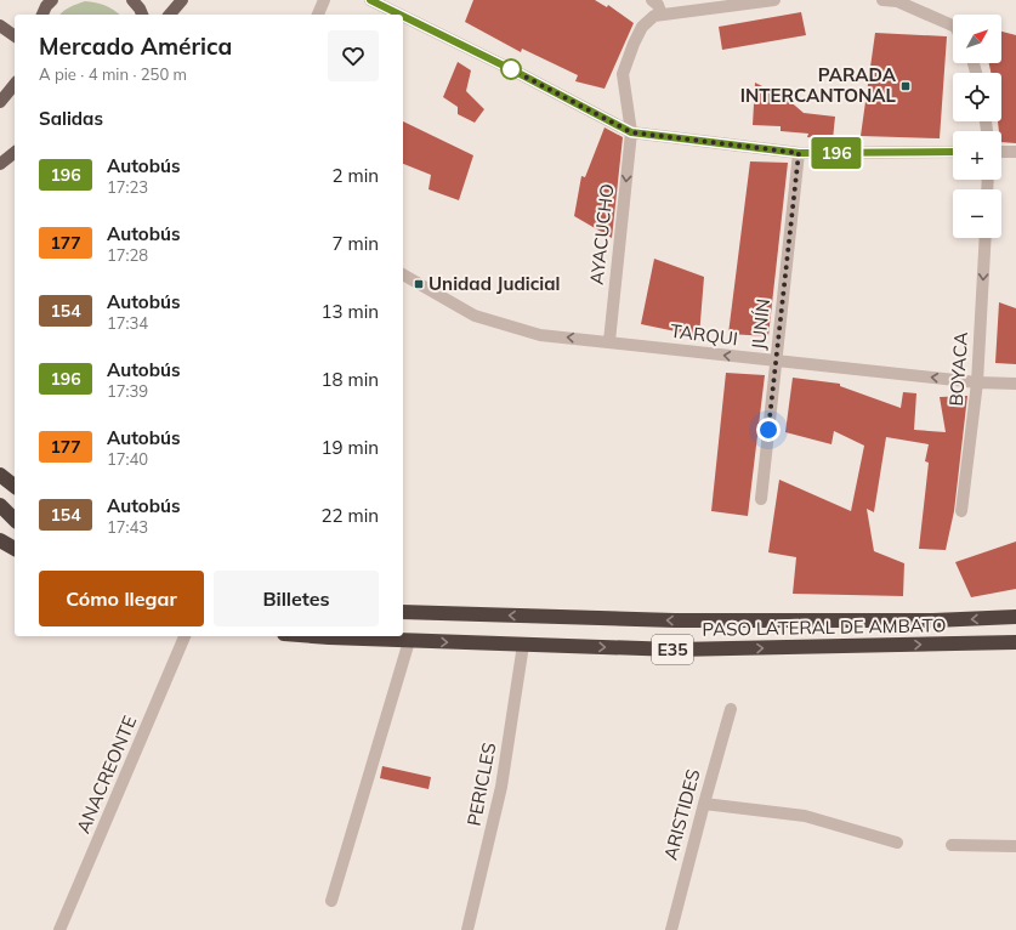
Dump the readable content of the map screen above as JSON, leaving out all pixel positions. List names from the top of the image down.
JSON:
{
  "streets": {
    "highway": ["PASO LATERAL DE AMBATO", "E35"],
    "street": [
      "AYACUCHO",
      "JUNÍN",
      "TARQUI",
      "BOYACA",
      "ANACREONTE",
      "PERICLES",
      "ARISTIDES"
    ]
  },
  "crossings": [
    ["AYACUCHO", "TARQUI"],
    ["JUNÍN", "TARQUI"],
    ["TARQUI", "BOYACA"],
    ["PASO LATERAL DE AMBATO", "PERICLES"]
  ],
  "one_way": ["AYACUCHO", "TARQUI", "BOYACA"],
  "places": {
    "transit": ["PARADA INTERCANTONAL", "Unidad Judicial"]
  },
  "lines": ["bus line 196"],
  "north": "top right",
  "page": {
    "on_map": "196",
    "map_buttons": ["+", "−"],
    "heading": [
      ["Mercado América", "A pie · 4 min · 250 m"],
      "Salidas"
    ],
    "list": [
      {
        "mark": "196",
        "name": "Autobús",
        "note": "17:23",
        "value": "2 min"
      },
      {
        "mark": "177",
        "name": "Autobús",
        "note": "17:28",
        "value": "7 min"
      },
      {
        "mark": "154",
        "name": "Autobús",
        "note": "17:34",
        "value": "13 min"
      },
      {
        "mark": "196",
        "name": "Autobús",
        "note": "17:39",
        "value": "18 min"
      },
      {
        "mark": "177",
        "name": "Autobús",
        "note": "17:40",
        "value": "19 min"
      },
      {
        "mark": "154",
        "name": "Autobús",
        "note": "17:43",
        "value": "22 min"
      }
    ],
    "buttons": ["Cómo llegar", "Billetes"]
  }
}
